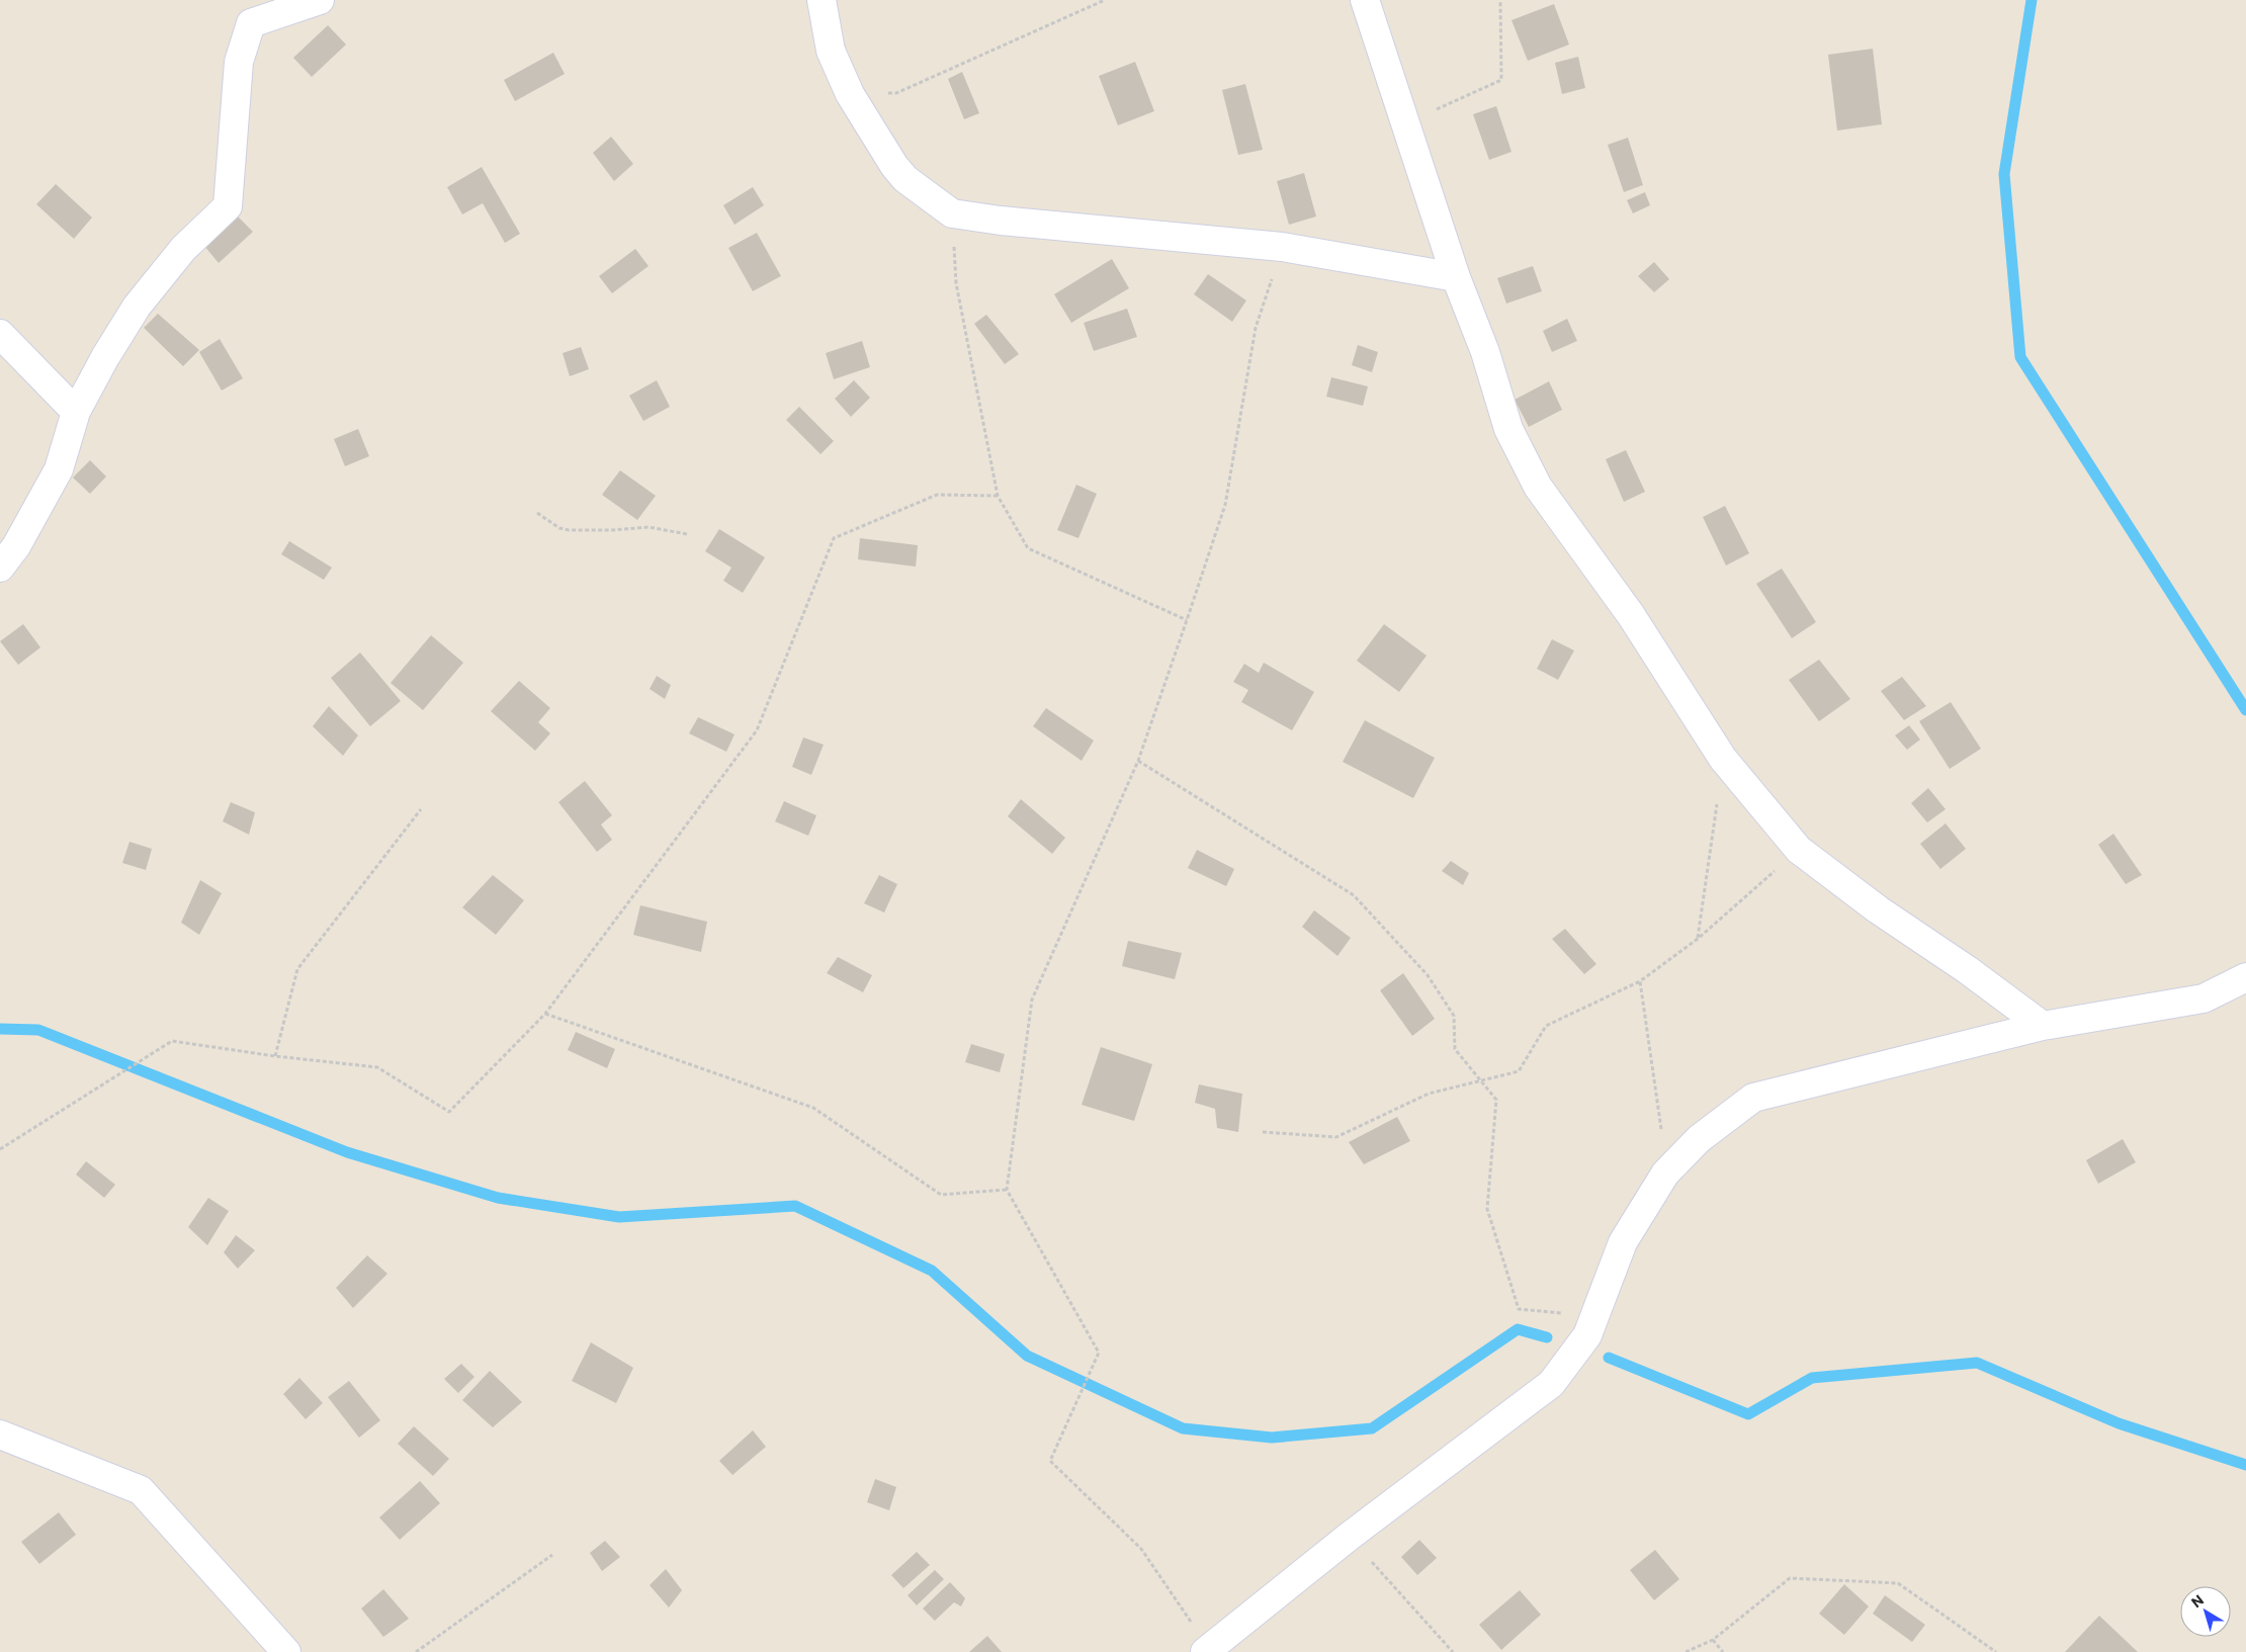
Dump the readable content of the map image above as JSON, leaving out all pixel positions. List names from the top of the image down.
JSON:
{
  "north": "top left"
}
